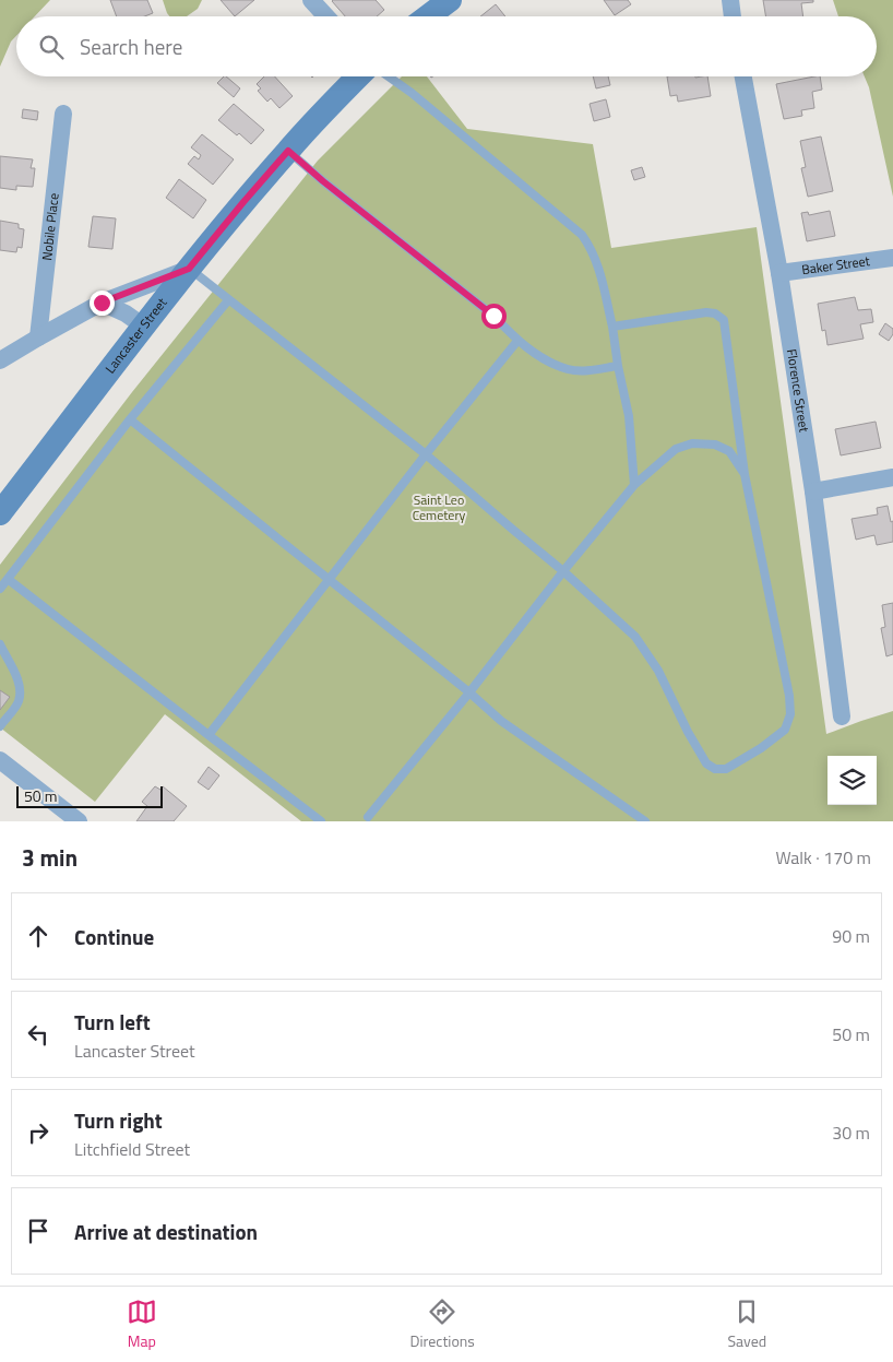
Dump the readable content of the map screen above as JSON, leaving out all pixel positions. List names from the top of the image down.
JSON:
{
  "streets": {
    "main road": ["Lancaster Street"],
    "street": ["Nobile Place", "Baker Street", "Florence Street"]
  },
  "crossings": [
    ["Baker Street", "Florence Street"]
  ],
  "parks": ["Saint Leo Cemetery"],
  "scale_bar": "50 m",
  "page": {
    "search": "Search here",
    "scale": "50 m",
    "heading": ["3 min", "Walk · 170 m"],
    "list": [
      ["Continue", "90 m"],
      ["Turn left", "Lancaster Street", "50 m"],
      ["Turn right", "Litchfield Street", "30 m"],
      "Arrive at destination"
    ],
    "nav": ["Map", "Directions", "Saved"]
  }
}
